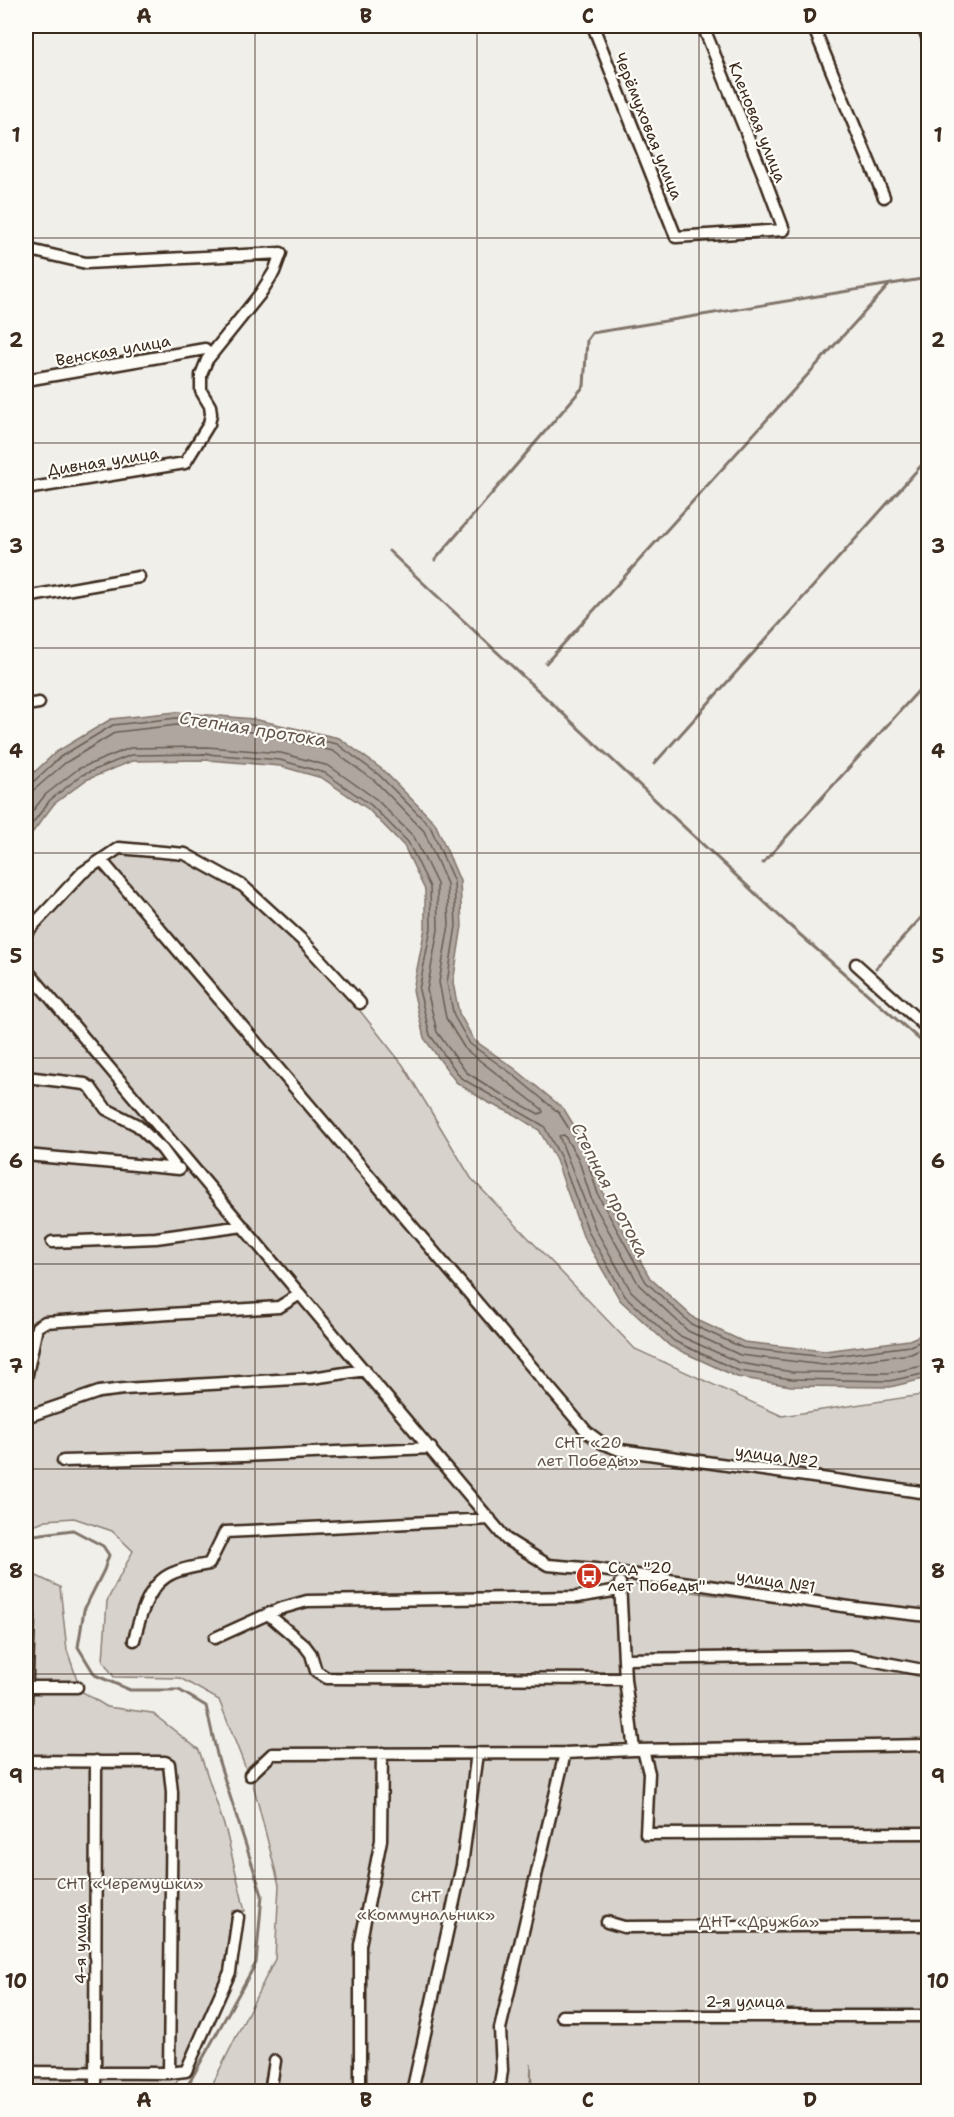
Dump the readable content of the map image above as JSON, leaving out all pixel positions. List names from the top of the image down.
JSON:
{
  "streets": {
    "street": [
      "Кленовая улица",
      "Черёмуховая улица",
      "Венская улица",
      "Дивная улица",
      "улица №2",
      "улица №1",
      "4-я улица",
      "2-я улица"
    ]
  },
  "crossings": [
    ["Кленовая улица", "Черёмуховая улица"]
  ],
  "water": ["Степная протока"],
  "parks": [
    "СНТ «20 лет Победы»",
    "СНТ «Черемушки»",
    "СНТ «Коммунальник»",
    "ДНТ «Дружба»"
  ],
  "places": {
    "bus stop": ["Сад \"20 лет Победы\""]
  },
  "grid": {
    "columns": [
      "A",
      "B",
      "C",
      "D"
    ],
    "rows": [
      "1",
      "2",
      "3",
      "4",
      "5",
      "6",
      "7",
      "8",
      "9",
      "10"
    ]
  }
}
